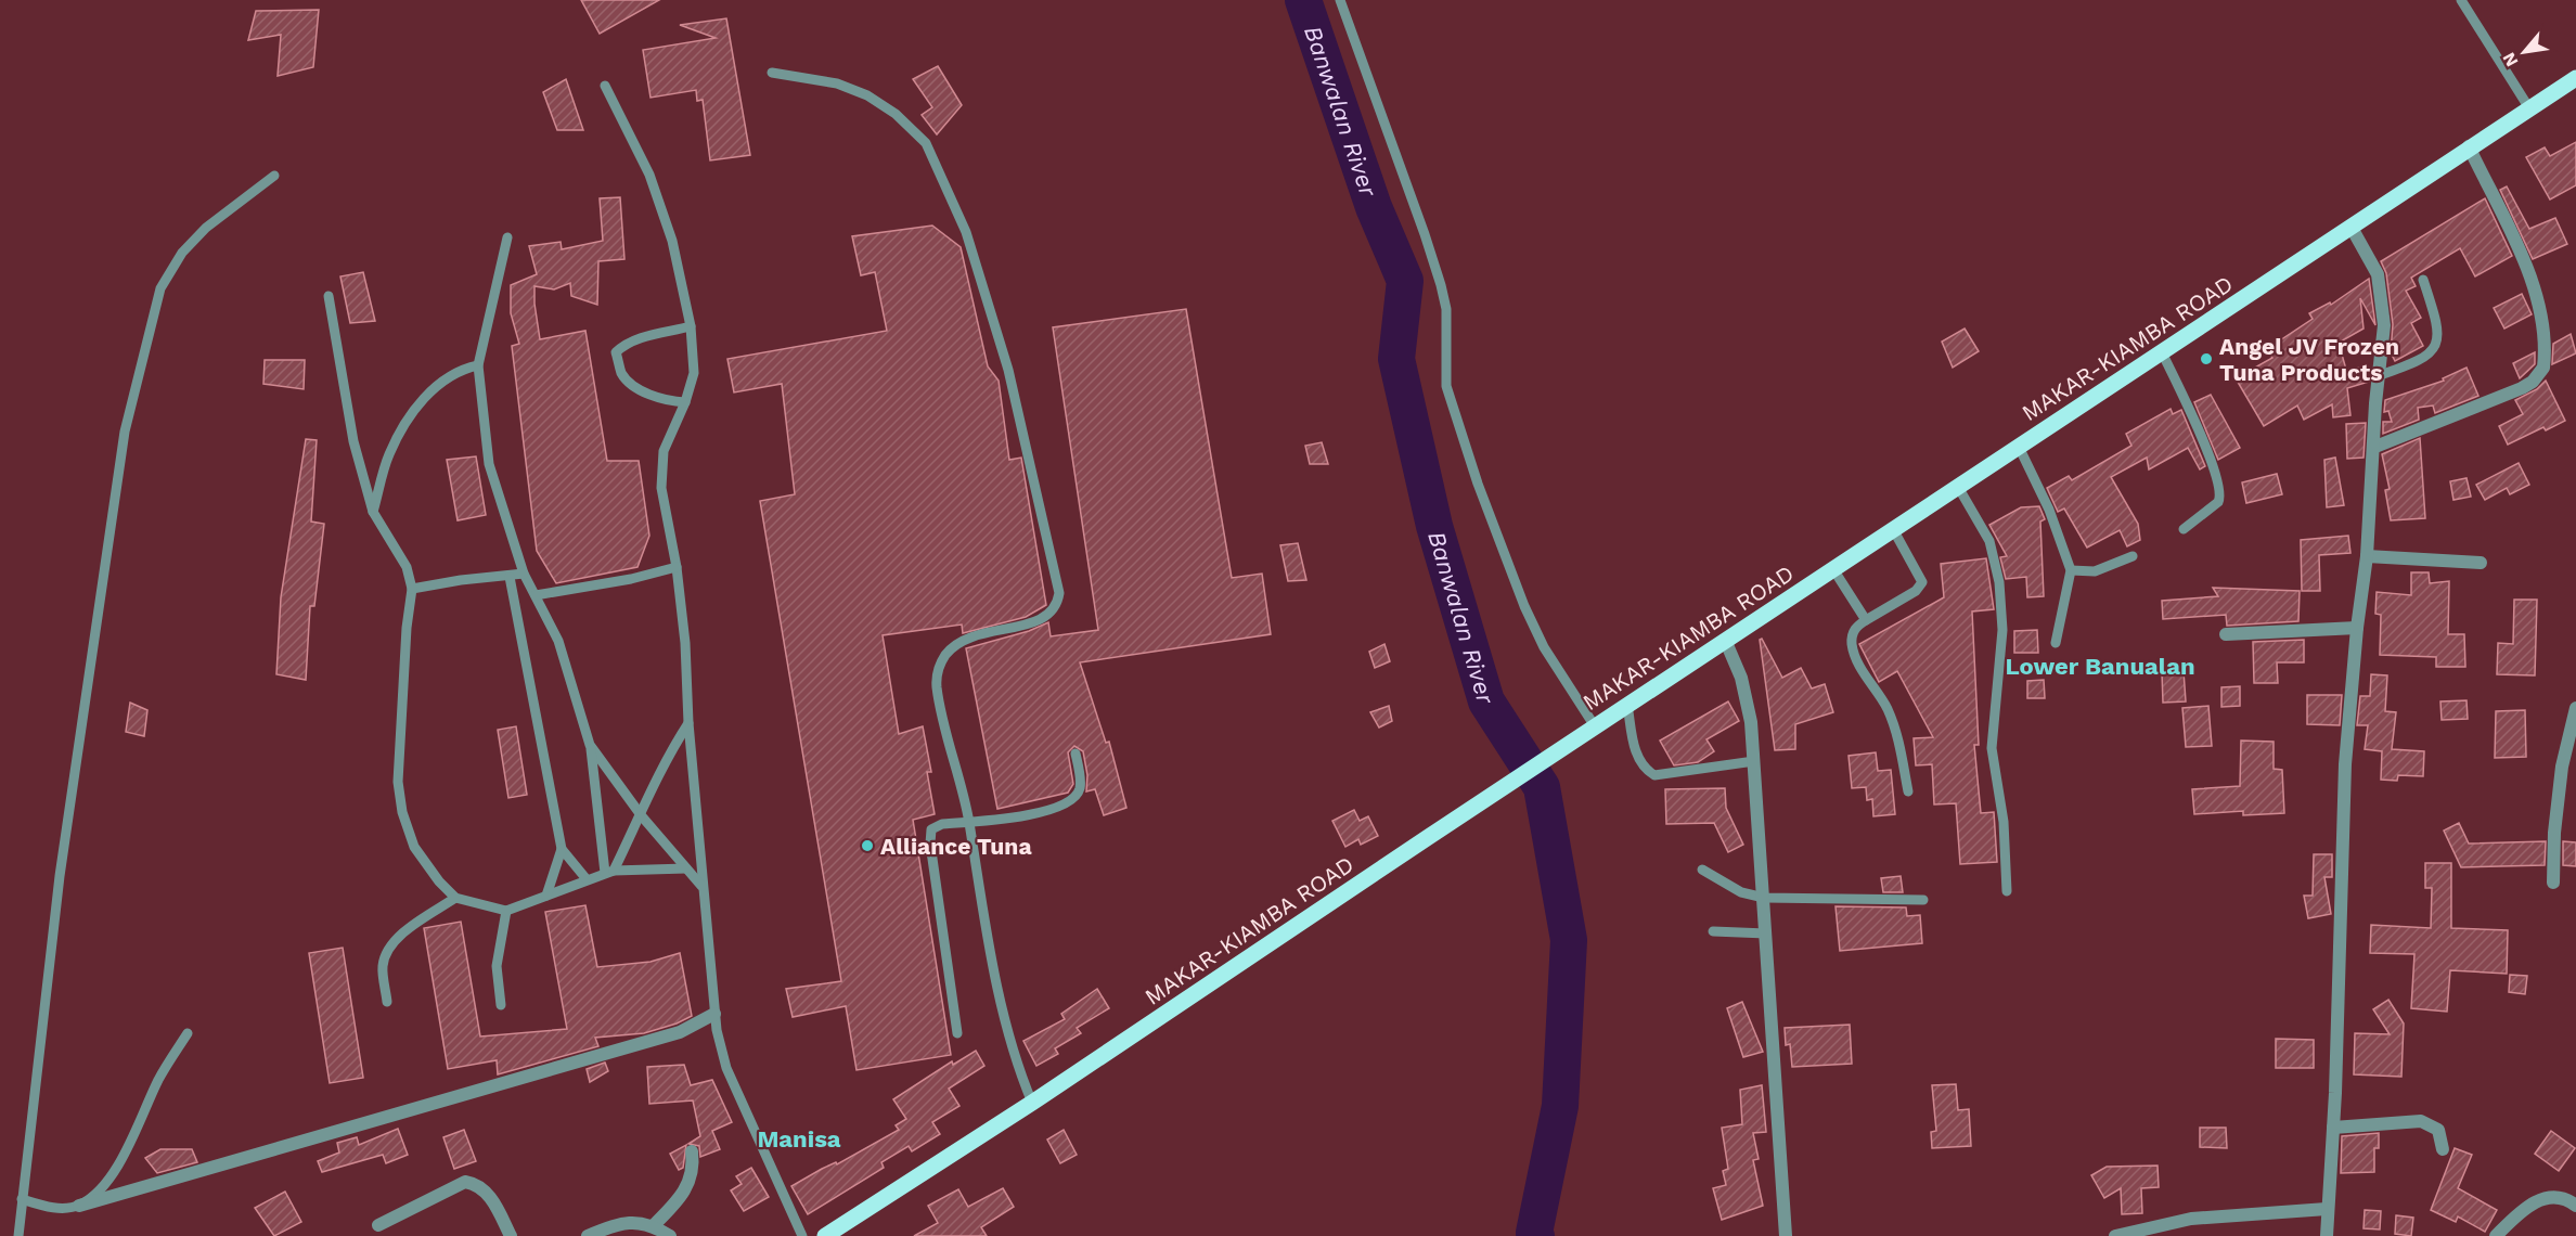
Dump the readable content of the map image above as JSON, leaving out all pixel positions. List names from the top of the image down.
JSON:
{
  "streets": {
    "main road": ["MAKAR-KIAMBA ROAD"]
  },
  "districts": ["Lower Banualan", "Manisa"],
  "water": ["Banwalan River"],
  "places": ["Angel JV Frozen Tuna Products", "Alliance Tuna"],
  "north": "bottom left"
}
